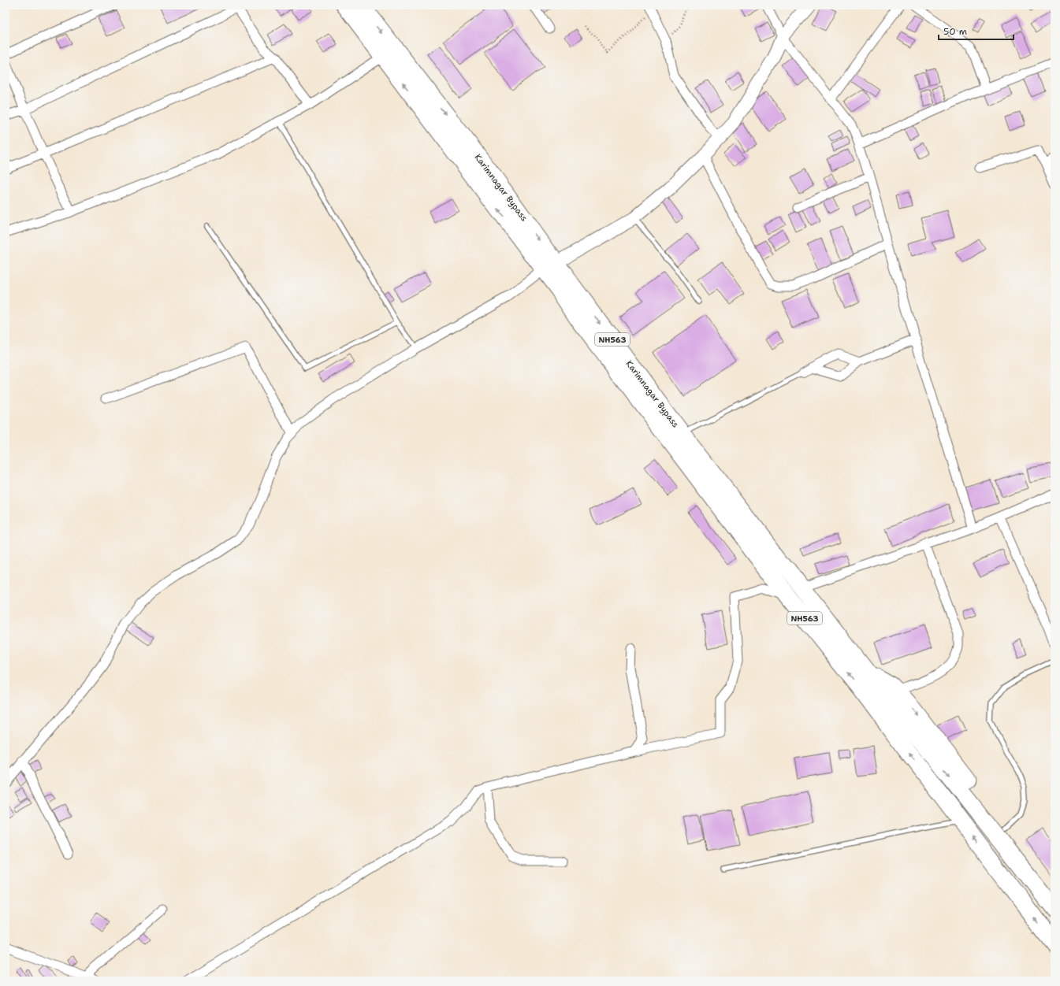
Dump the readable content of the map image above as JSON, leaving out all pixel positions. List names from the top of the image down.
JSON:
{
  "streets": {
    "highway": ["Karimnagar Bypass", "NH563"]
  },
  "crossings": [
    ["Karimnagar Bypass", "NH563"]
  ],
  "scale_bar": "50 m"
}
